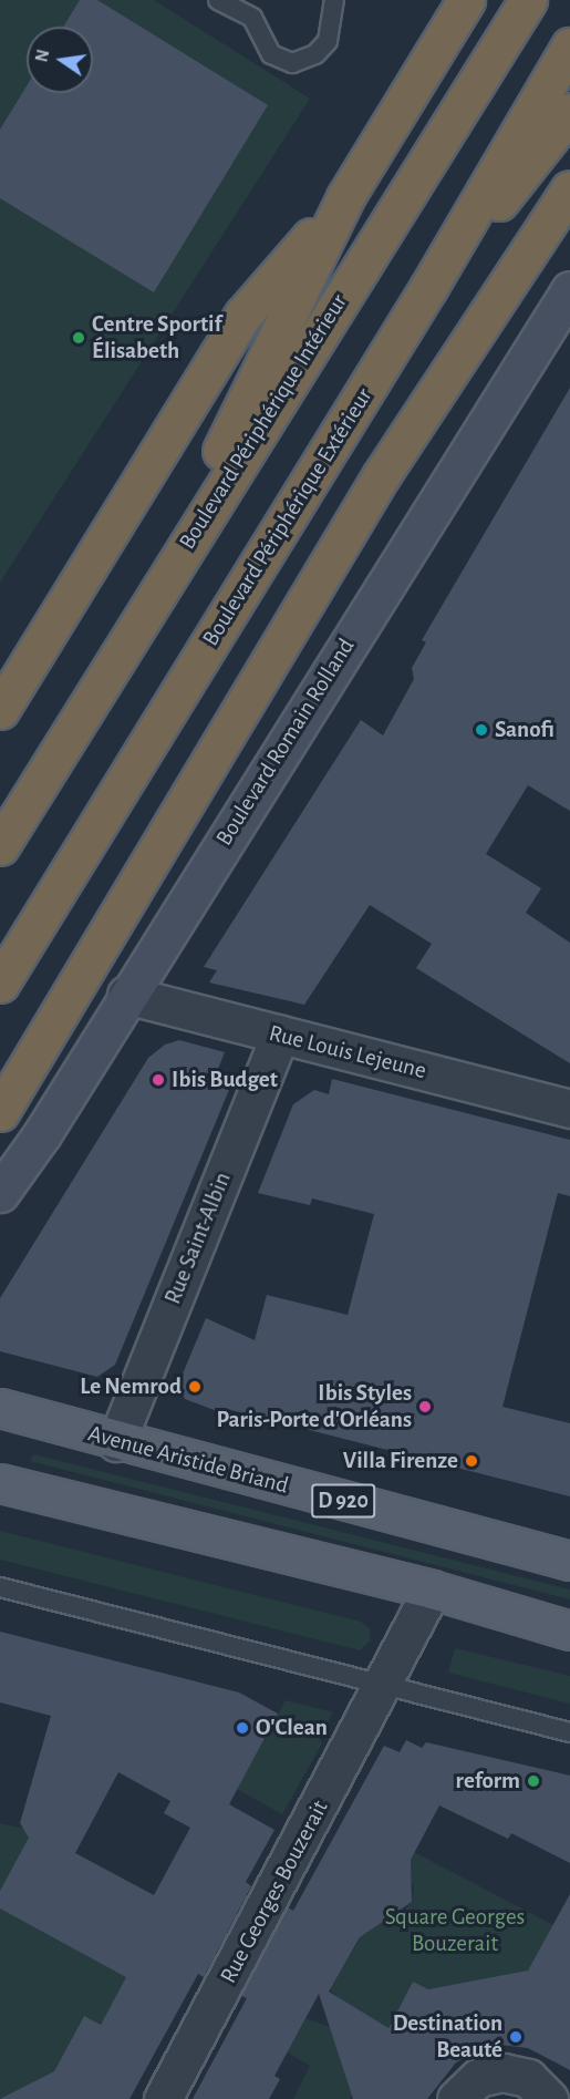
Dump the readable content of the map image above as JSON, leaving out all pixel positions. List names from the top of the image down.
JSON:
{
  "streets": {
    "highway": ["Boulevard Périphérique Intérieur", "Boulevard Périphérique Extérieur"],
    "main road": ["Boulevard Romain Rolland", "Avenue Aristide Briand", "D 920"],
    "street": ["Rue Louis Lejeune", "Rue Saint-Albin", "Rue Georges Bouzerait"]
  },
  "crossings": [
    ["Boulevard Romain Rolland", "Rue Louis Lejeune"],
    ["Rue Louis Lejeune", "Rue Saint-Albin"],
    ["Rue Saint-Albin", "Avenue Aristide Briand"]
  ],
  "parks": ["Square Georges Bouzerait"],
  "places": [
    "Centre Sportif Élisabeth",
    "Sanofi",
    "Ibis Budget",
    "Le Nemrod",
    "Ibis Styles Paris-Porte d'Orléans",
    "Villa Firenze",
    "O'Clean",
    "reform",
    "Destination Beauté"
  ],
  "north": "left"
}
